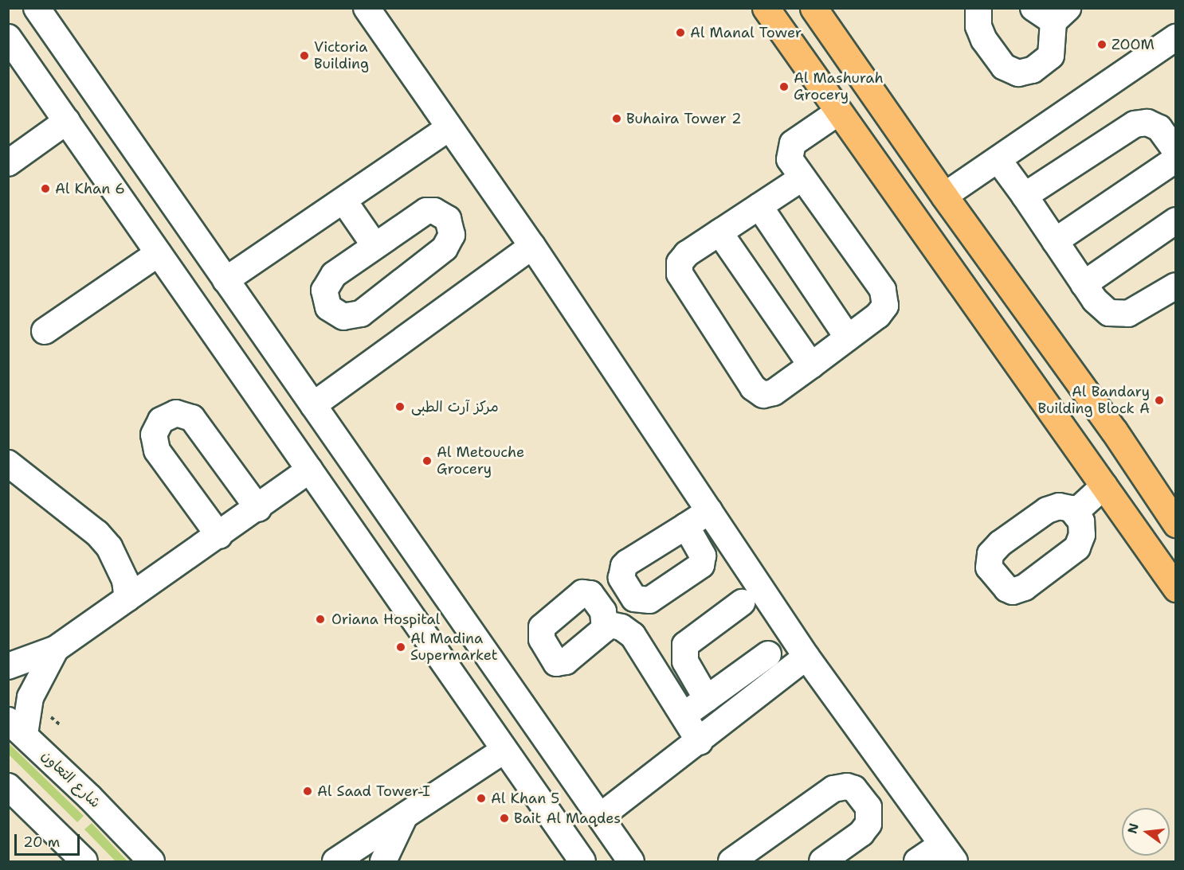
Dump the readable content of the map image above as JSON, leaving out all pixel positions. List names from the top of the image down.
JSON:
{
  "streets": {
    "street": ["شارع التعاون"]
  },
  "places": [
    "Al Manal Tower",
    "ZOOM",
    "Victoria Building",
    "Al Mashurah Grocery",
    "Buhaira Tower 2",
    "Al Khan 6",
    "Al Bandary Building Block A",
    "مرکز آرت الطبی",
    "Al Metouche Grocery",
    "Oriana Hospital",
    "Al Madina Supermarket",
    "Al Saad Tower-I",
    "Al Khan 5",
    "Bait Al Maqdes"
  ],
  "scale_bar": "20 m",
  "north": "left"
}
